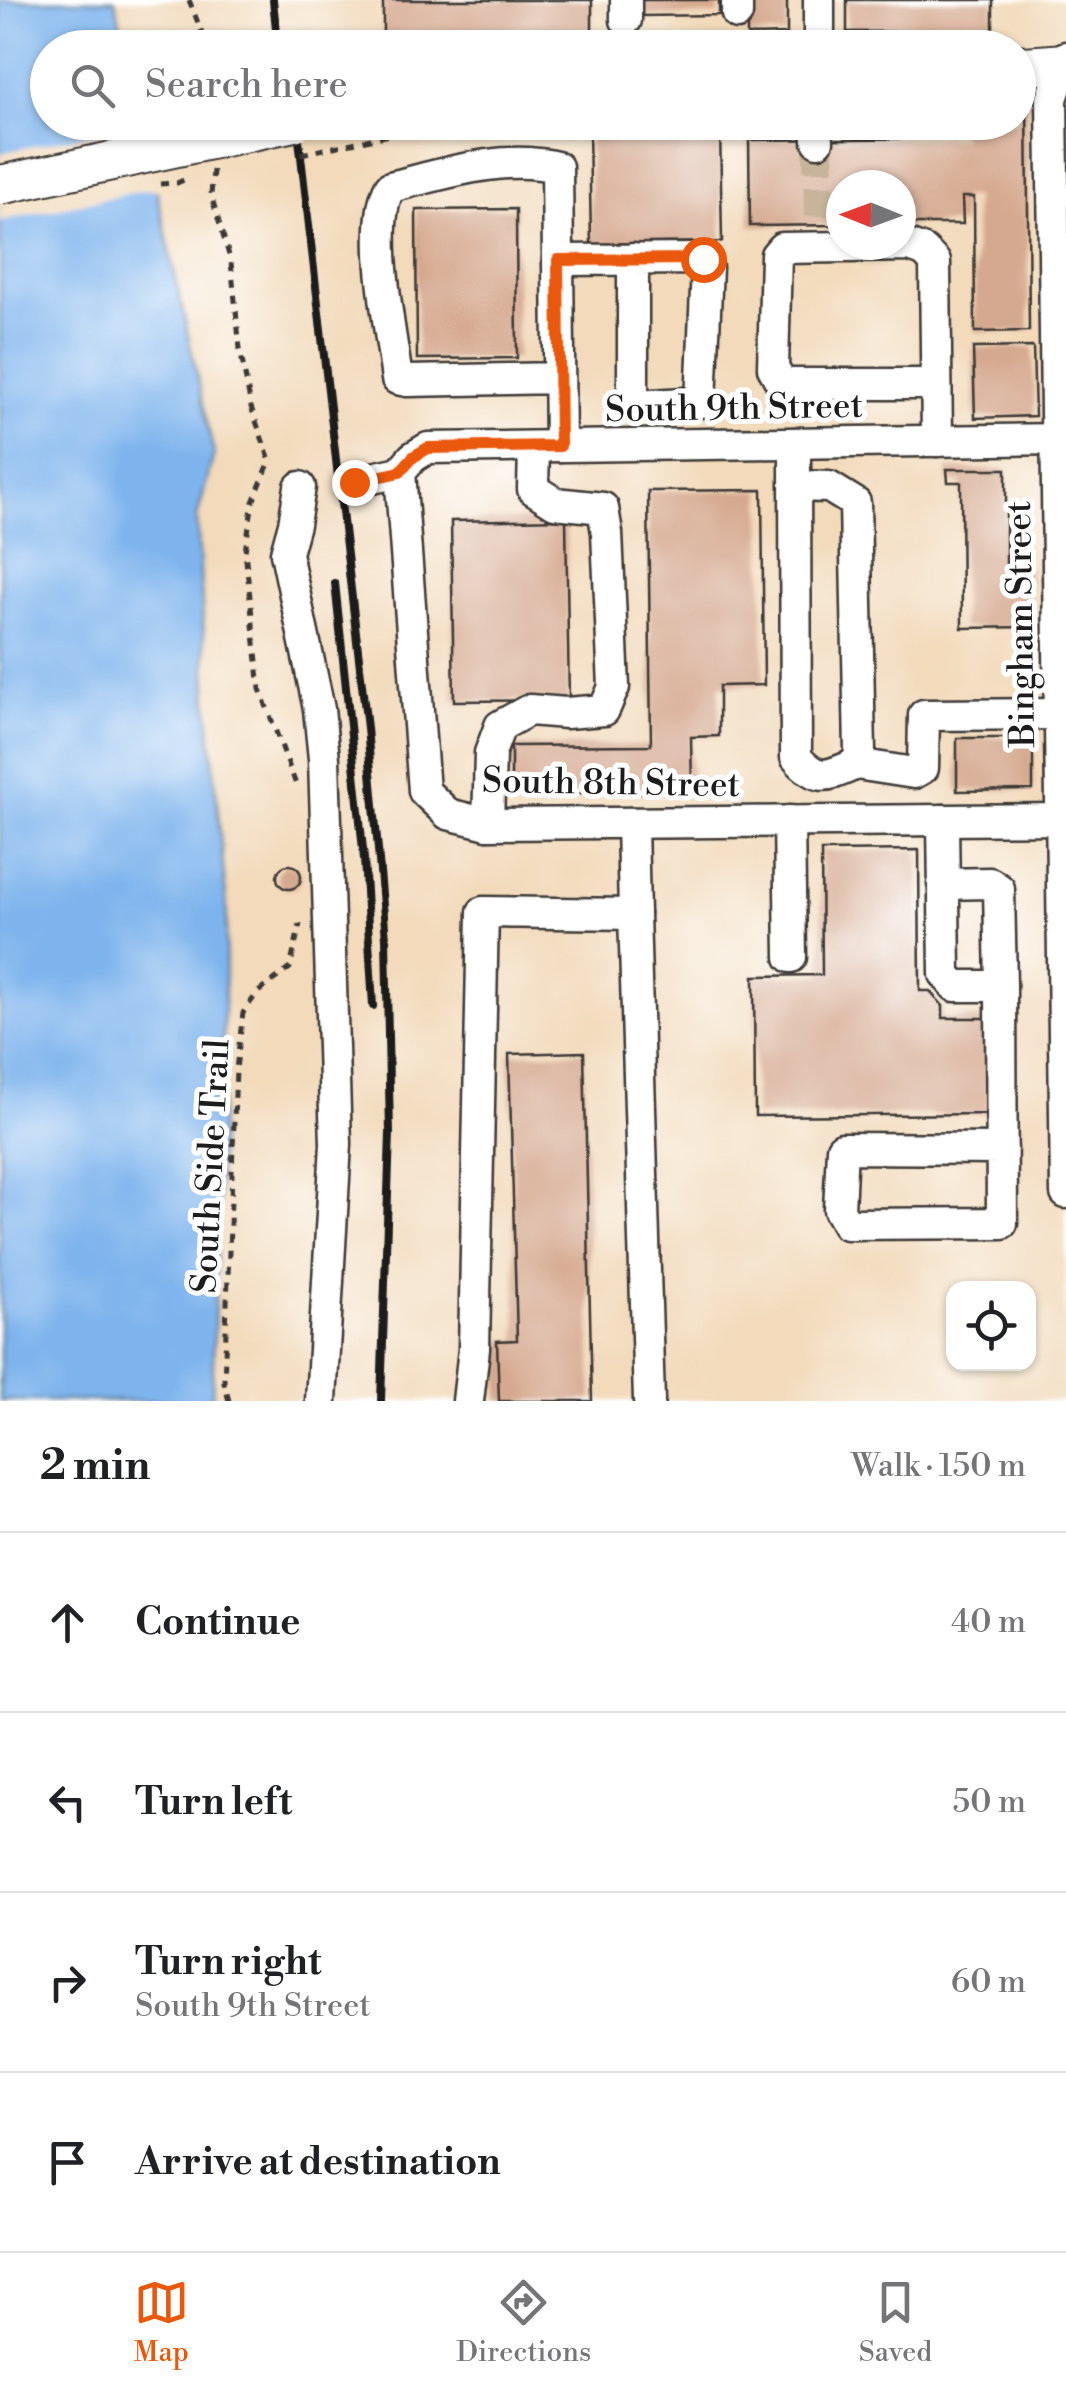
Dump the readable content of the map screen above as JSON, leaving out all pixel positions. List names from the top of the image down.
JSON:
{
  "streets": {
    "street": ["South 9th Street", "Bingham Street", "South 8th Street"],
    "path": ["South Side Trail"]
  },
  "crossings": [
    ["South 9th Street", "Bingham Street"],
    ["South 9th Street", "South 8th Street"],
    ["Bingham Street", "South 8th Street"]
  ],
  "north": "left",
  "page": {
    "search": "Search here",
    "heading": ["2 min", "Walk · 150 m"],
    "list": [
      ["Continue", "40 m"],
      ["Turn left", "50 m"],
      ["Turn right", "South 9th Street", "60 m"],
      "Arrive at destination"
    ],
    "nav": ["Map", "Directions", "Saved"]
  }
}
